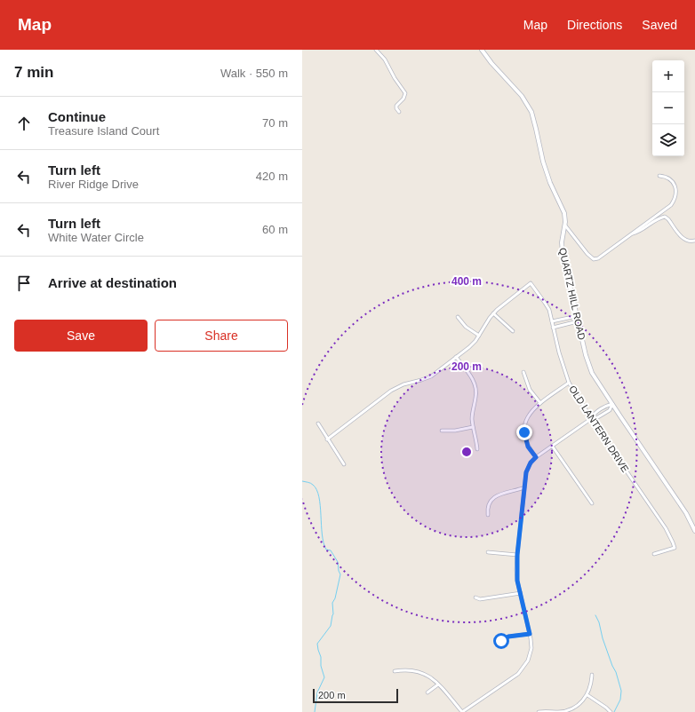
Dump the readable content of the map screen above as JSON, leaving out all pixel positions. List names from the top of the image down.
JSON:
{
  "streets": {
    "street": ["QUARTZ HILL ROAD", "OLD LANTERN DRIVE"]
  },
  "scale_bar": "200 m",
  "page": {
    "header": "Map",
    "nav": ["Map", "Directions", "Saved"],
    "heading": ["7 min", "Walk · 550 m"],
    "map_buttons": ["+", "−"],
    "list": [
      ["Continue", "Treasure Island Court", "70 m"],
      ["Turn left", "River Ridge Drive", "420 m"],
      ["Turn left", "White Water Circle", "60 m"],
      "Arrive at destination"
    ],
    "buttons": ["Save", "Share"],
    "scale": "200 m"
  },
  "rings": ["400 m", "200 m"]
}
